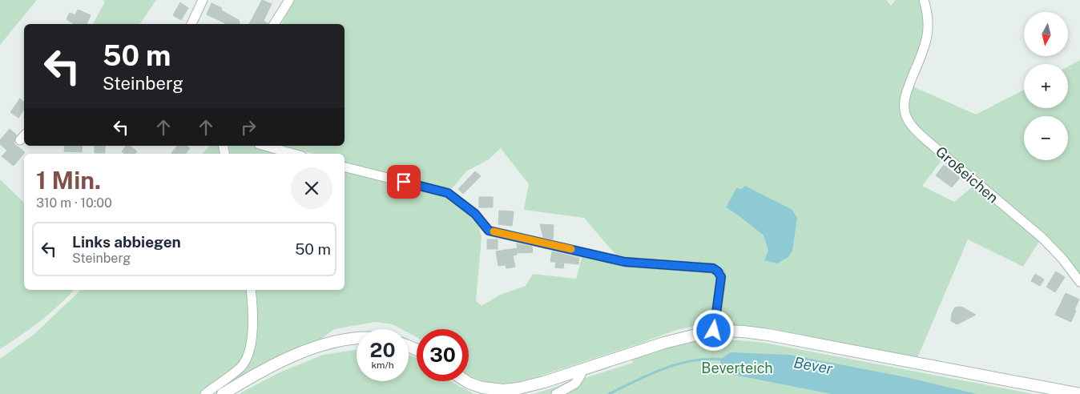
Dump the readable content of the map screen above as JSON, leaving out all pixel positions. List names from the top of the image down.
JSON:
{
  "streets": {
    "street": ["Großeichen"]
  },
  "water": ["Bever"],
  "parks": ["Beverteich"],
  "north": "bottom",
  "page": {
    "map_buttons": ["+", "−"],
    "turn": ["50 m", "Steinberg"],
    "heading": ["1 Min.", "310 m · 10:00"],
    "list": [
      {
        "name": "Links abbiegen",
        "note": "Steinberg",
        "value": "50 m"
      }
    ],
    "speed": "20 km/h",
    "limit": "30"
  }
}
